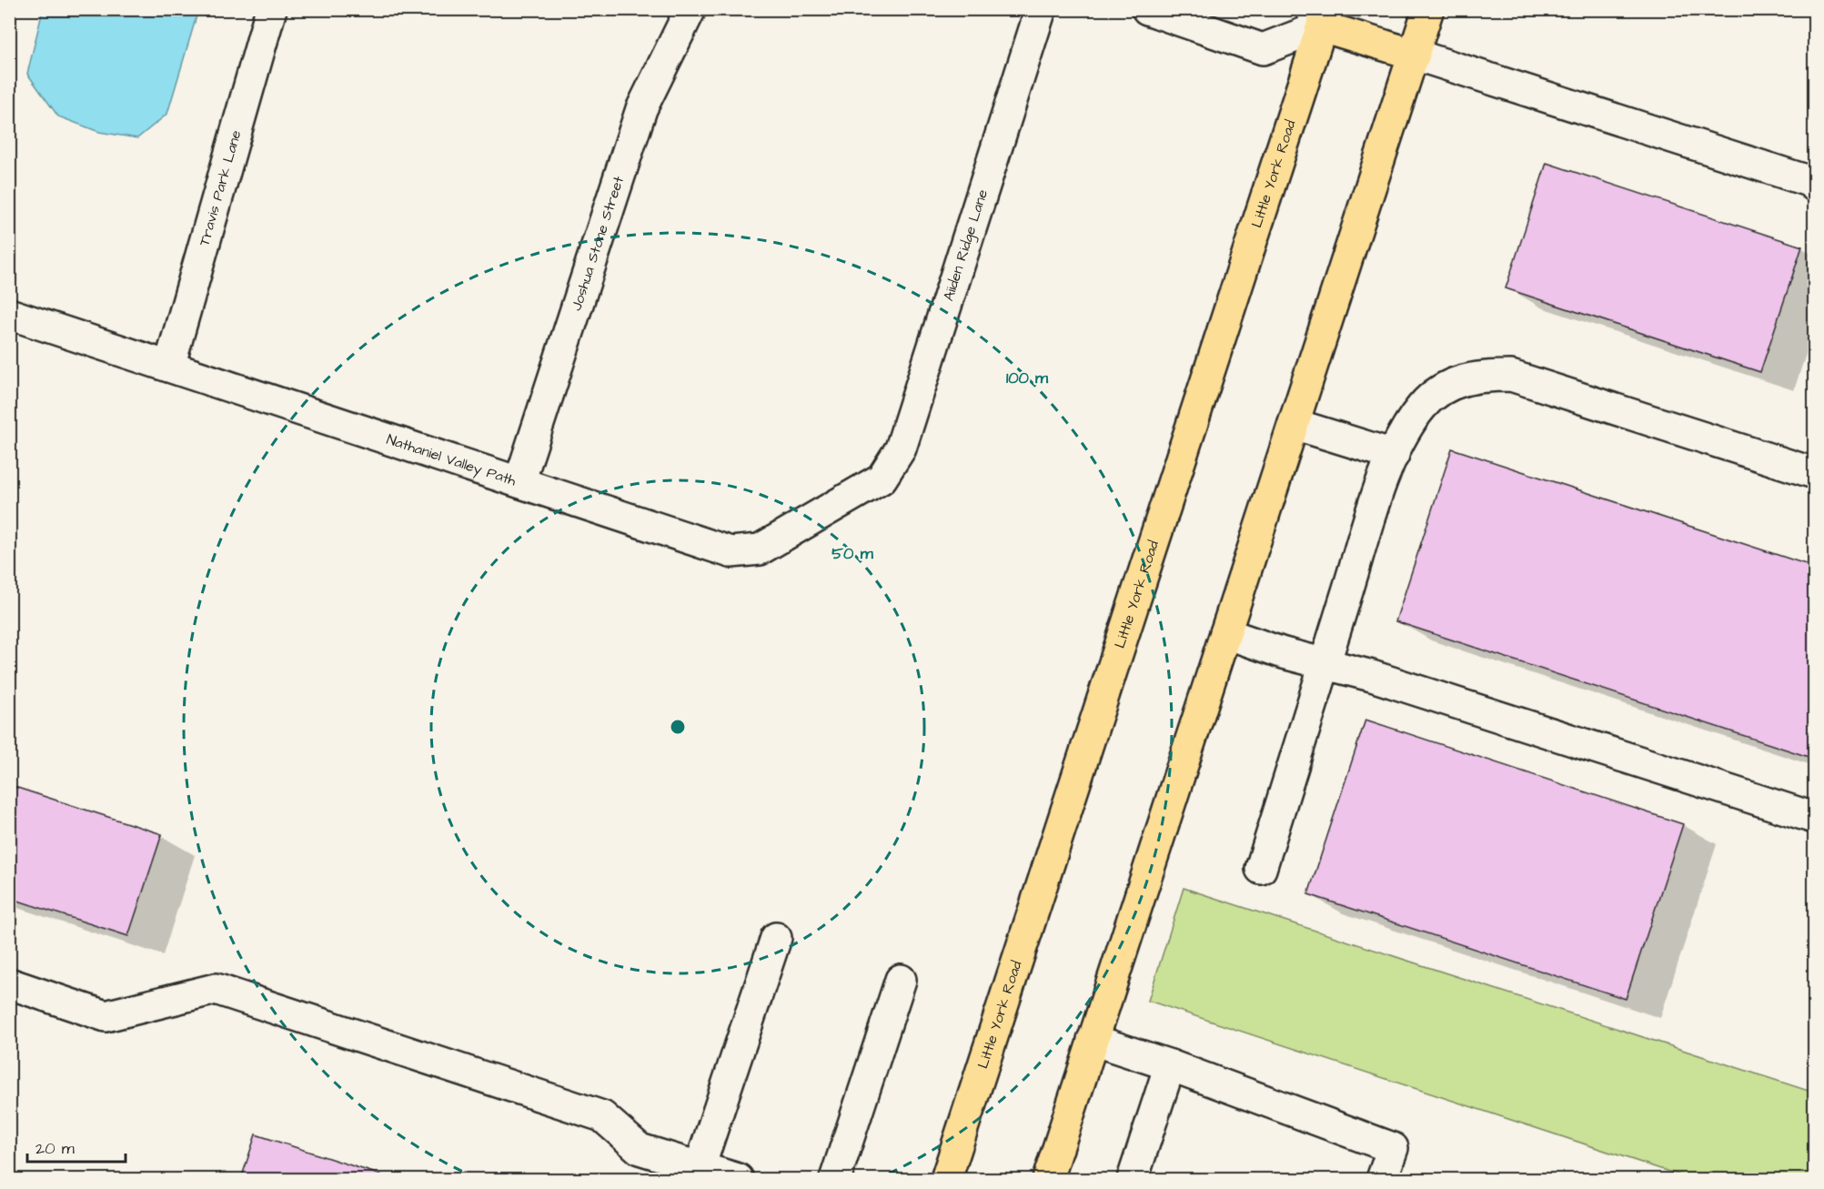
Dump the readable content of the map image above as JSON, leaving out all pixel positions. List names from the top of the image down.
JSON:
{
  "streets": {
    "main road": ["Little York Road"],
    "street": [
      "Travis Park Lane",
      "Joshua Stone Street",
      "Aiiden Ridge Lane",
      "Nathaniel Valley Path"
    ]
  },
  "crossings": [
    ["Travis Park Lane", "Nathaniel Valley Path"],
    ["Joshua Stone Street", "Nathaniel Valley Path"],
    ["Aiiden Ridge Lane", "Nathaniel Valley Path"]
  ],
  "scale_bar": "20 m",
  "rings": ["100 m", "50 m"]
}
